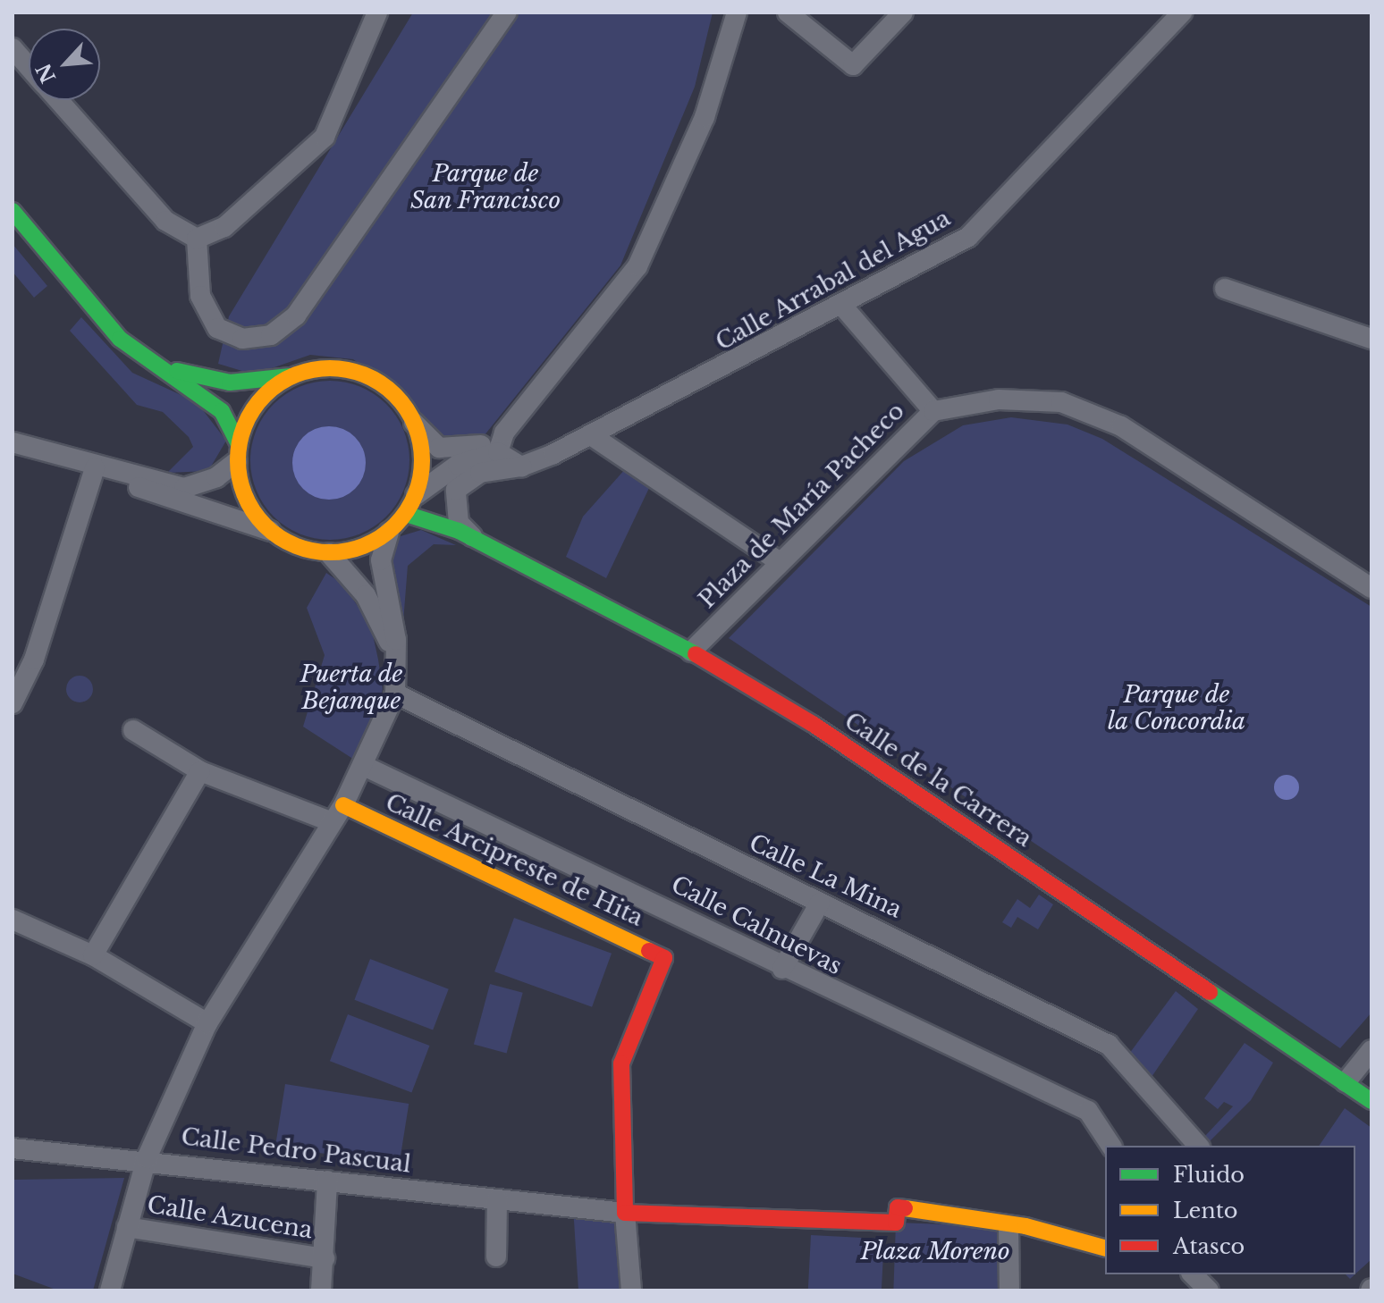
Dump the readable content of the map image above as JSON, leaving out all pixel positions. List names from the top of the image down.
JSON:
{
  "streets": {
    "street": [
      "Calle Arrabal del Agua",
      "Plaza de María Pacheco",
      "Calle de la Carrera",
      "Calle Arcipreste de Hita",
      "Calle La Mina",
      "Calle Calnuevas",
      "Calle Pedro Pascual",
      "Calle Azucena"
    ]
  },
  "crossings": [
    ["Calle Arrabal del Agua", "Calle de la Carrera"],
    ["Plaza de María Pacheco", "Calle de la Carrera"],
    ["Calle Arcipreste de Hita", "Calle Pedro Pascual"]
  ],
  "parks": [
    "Parque de San Francisco",
    "Puerta de Bejanque",
    "Parque de la Concordia",
    "Plaza Moreno"
  ],
  "legend": ["Fluido", "Lento", "Atasco"],
  "north": "bottom left"
}
